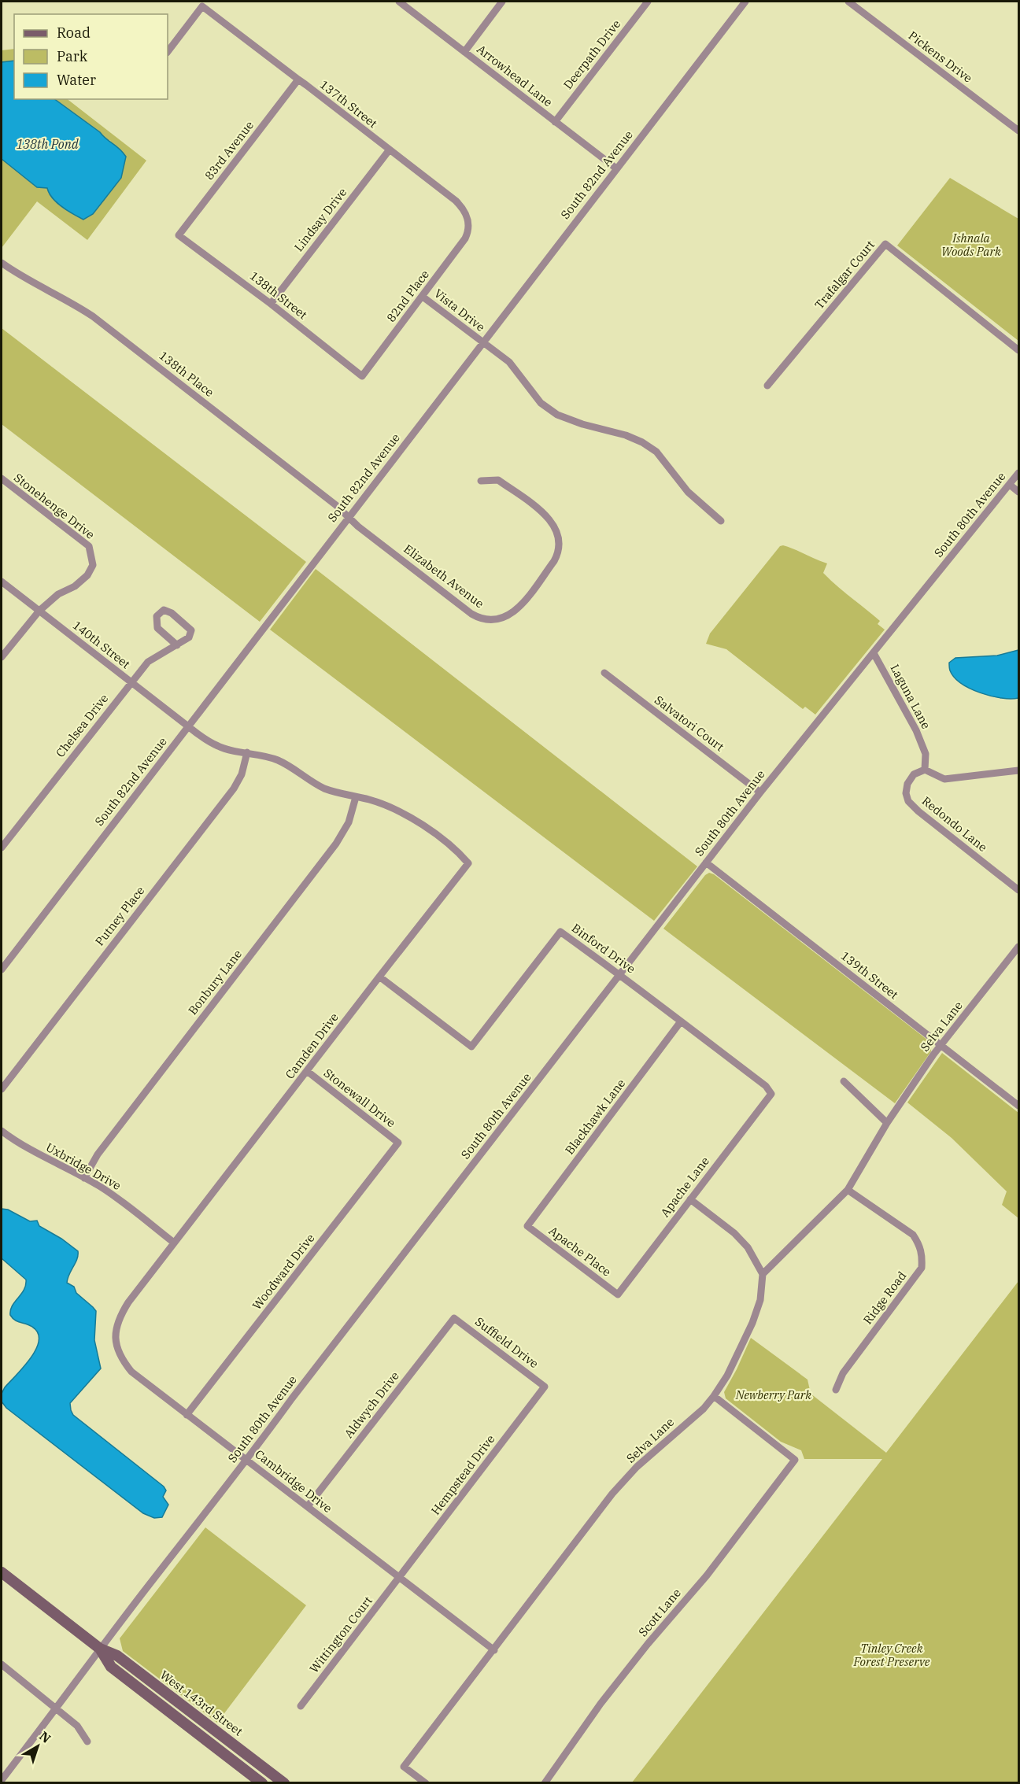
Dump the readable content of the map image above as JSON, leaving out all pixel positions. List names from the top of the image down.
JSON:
{
  "streets": {
    "main road": ["West 143rd Street"],
    "street": [
      "Deerpath Drive",
      "Pickens Drive",
      "Arrowhead Lane",
      "137th Street",
      "83rd Avenue",
      "South 82nd Avenue",
      "Lindsay Drive",
      "Trafalgar Court",
      "138th Street",
      "82nd Place",
      "Vista Drive",
      "138th Place",
      "Stonehenge Drive",
      "South 80th Avenue",
      "Elizabeth Avenue",
      "140th Street",
      "Laguna Lane",
      "Salvatori Court",
      "Chelsea Drive",
      "Redondo Lane",
      "Putney Place",
      "Binford Drive",
      "139th Street",
      "Bonbury Lane",
      "Selva Lane",
      "Camden Drive",
      "Stonewall Drive",
      "Blackhawk Lane",
      "Uxbridge Drive",
      "Apache Lane",
      "Apache Place",
      "Woodward Drive",
      "Ridge Road",
      "Suffield Drive",
      "Aldwych Drive",
      "Hempstead Drive",
      "Cambridge Drive",
      "Scott Lane",
      "Wittington Court"
    ]
  },
  "crossings": [
    ["Deerpath Drive", "Arrowhead Lane"],
    ["Arrowhead Lane", "South 82nd Avenue"],
    ["137th Street", "83rd Avenue"],
    ["137th Street", "Lindsay Drive"],
    ["137th Street", "82nd Place"],
    ["83rd Avenue", "138th Street"],
    ["South 82nd Avenue", "Vista Drive"],
    ["South 82nd Avenue", "138th Place"],
    ["South 82nd Avenue", "Elizabeth Avenue"],
    ["South 82nd Avenue", "140th Street"],
    ["Lindsay Drive", "138th Street"],
    ["138th Street", "82nd Place"],
    ["82nd Place", "Vista Drive"],
    ["138th Place", "Elizabeth Avenue"],
    ["Stonehenge Drive", "140th Street"],
    ["South 80th Avenue", "Laguna Lane"],
    ["South 80th Avenue", "Salvatori Court"],
    ["South 80th Avenue", "Binford Drive"],
    ["South 80th Avenue", "139th Street"],
    ["South 80th Avenue", "Cambridge Drive"],
    ["South 80th Avenue", "West 143rd Street"],
    ["140th Street", "Chelsea Drive"],
    ["Laguna Lane", "Redondo Lane"],
    ["Binford Drive", "Camden Drive"],
    ["Binford Drive", "Blackhawk Lane"],
    ["Binford Drive", "Apache Lane"],
    ["139th Street", "Selva Lane"],
    ["Bonbury Lane", "Camden Drive"],
    ["Bonbury Lane", "Uxbridge Drive"],
    ["Selva Lane", "Ridge Road"],
    ["Selva Lane", "Cambridge Drive"],
    ["Selva Lane", "Scott Lane"],
    ["Camden Drive", "Stonewall Drive"],
    ["Camden Drive", "Uxbridge Drive"],
    ["Camden Drive", "Cambridge Drive"],
    ["Stonewall Drive", "Woodward Drive"],
    ["Blackhawk Lane", "Apache Place"],
    ["Uxbridge Drive", "Cambridge Drive"],
    ["Apache Lane", "Apache Place"],
    ["Woodward Drive", "Cambridge Drive"],
    ["Suffield Drive", "Aldwych Drive"],
    ["Suffield Drive", "Hempstead Drive"],
    ["Aldwych Drive", "Cambridge Drive"],
    ["Hempstead Drive", "Cambridge Drive"],
    ["Hempstead Drive", "Wittington Court"],
    ["Cambridge Drive", "Wittington Court"]
  ],
  "water": ["138th Pond"],
  "parks": ["Ishnala Woods Park", "Newberry Park", "Tinley Creek Forest Preserve"],
  "legend": ["Road", "Park", "Water"],
  "north": "top right"
}
